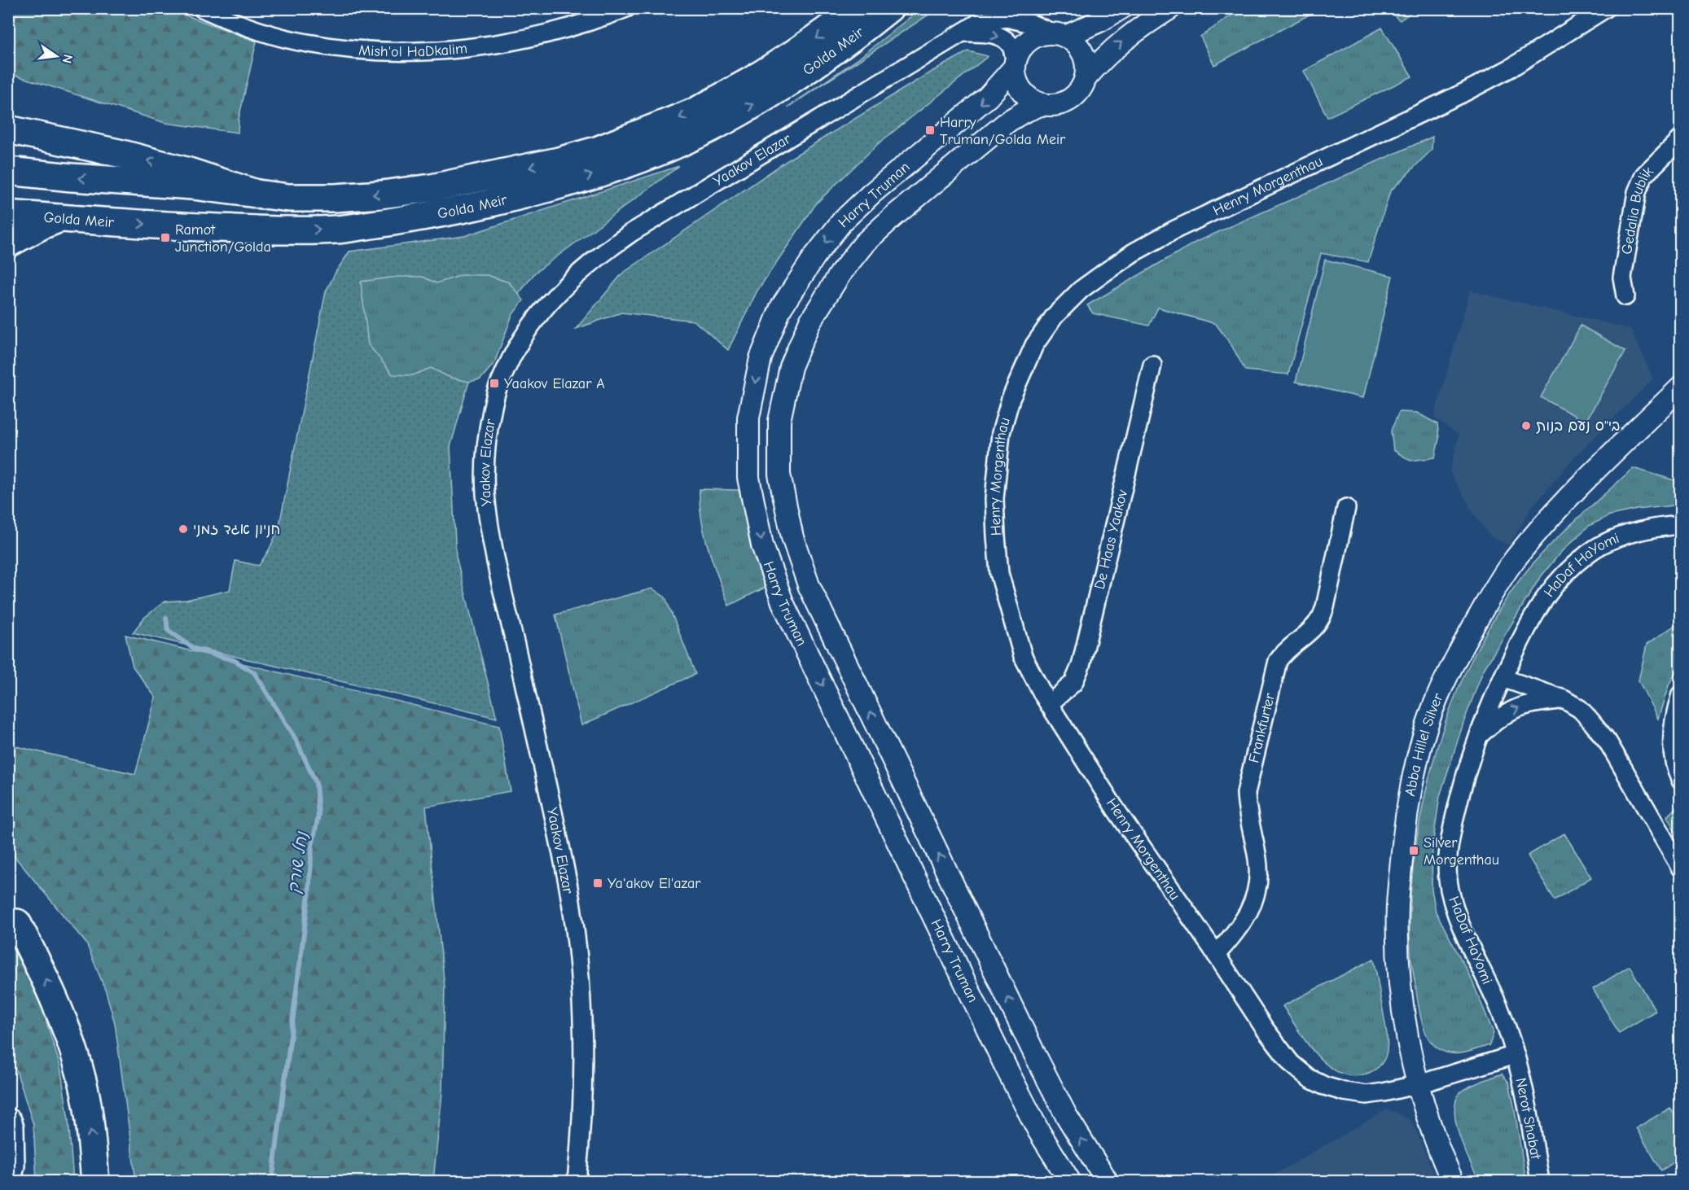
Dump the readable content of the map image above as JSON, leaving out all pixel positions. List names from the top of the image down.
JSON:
{
  "streets": {
    "main road": ["Golda Meir"],
    "street": [
      "Mish'ol HaDkalim",
      "Yaakov Elazar",
      "Henry Morgenthau",
      "Harry Truman",
      "Gedalia Bublik",
      "De Haas Yaakov",
      "HaDaf HaYomi",
      "Frankfurter",
      "Abba Hillel Silver",
      "Nerot Shabat"
    ]
  },
  "crossings": [
    ["Yaakov Elazar", "Harry Truman"],
    ["Henry Morgenthau", "De Haas Yaakov"],
    ["Henry Morgenthau", "HaDaf HaYomi"],
    ["Henry Morgenthau", "Frankfurter"],
    ["Henry Morgenthau", "Abba Hillel Silver"],
    ["Henry Morgenthau", "Nerot Shabat"],
    ["HaDaf HaYomi", "Nerot Shabat"]
  ],
  "water": ["נחל שורק"],
  "places": {
    "transit": [
      "Harry Truman/Golda Meir",
      "Ramot Junction/Golda",
      "Yaakov Elazar A",
      "Silver Morgenthau",
      "Ya'akov El'azar"
    ],
    "other": ["בי\"ס נעם בנות", "חניון אגד זמני"]
  },
  "north": "right"
}
